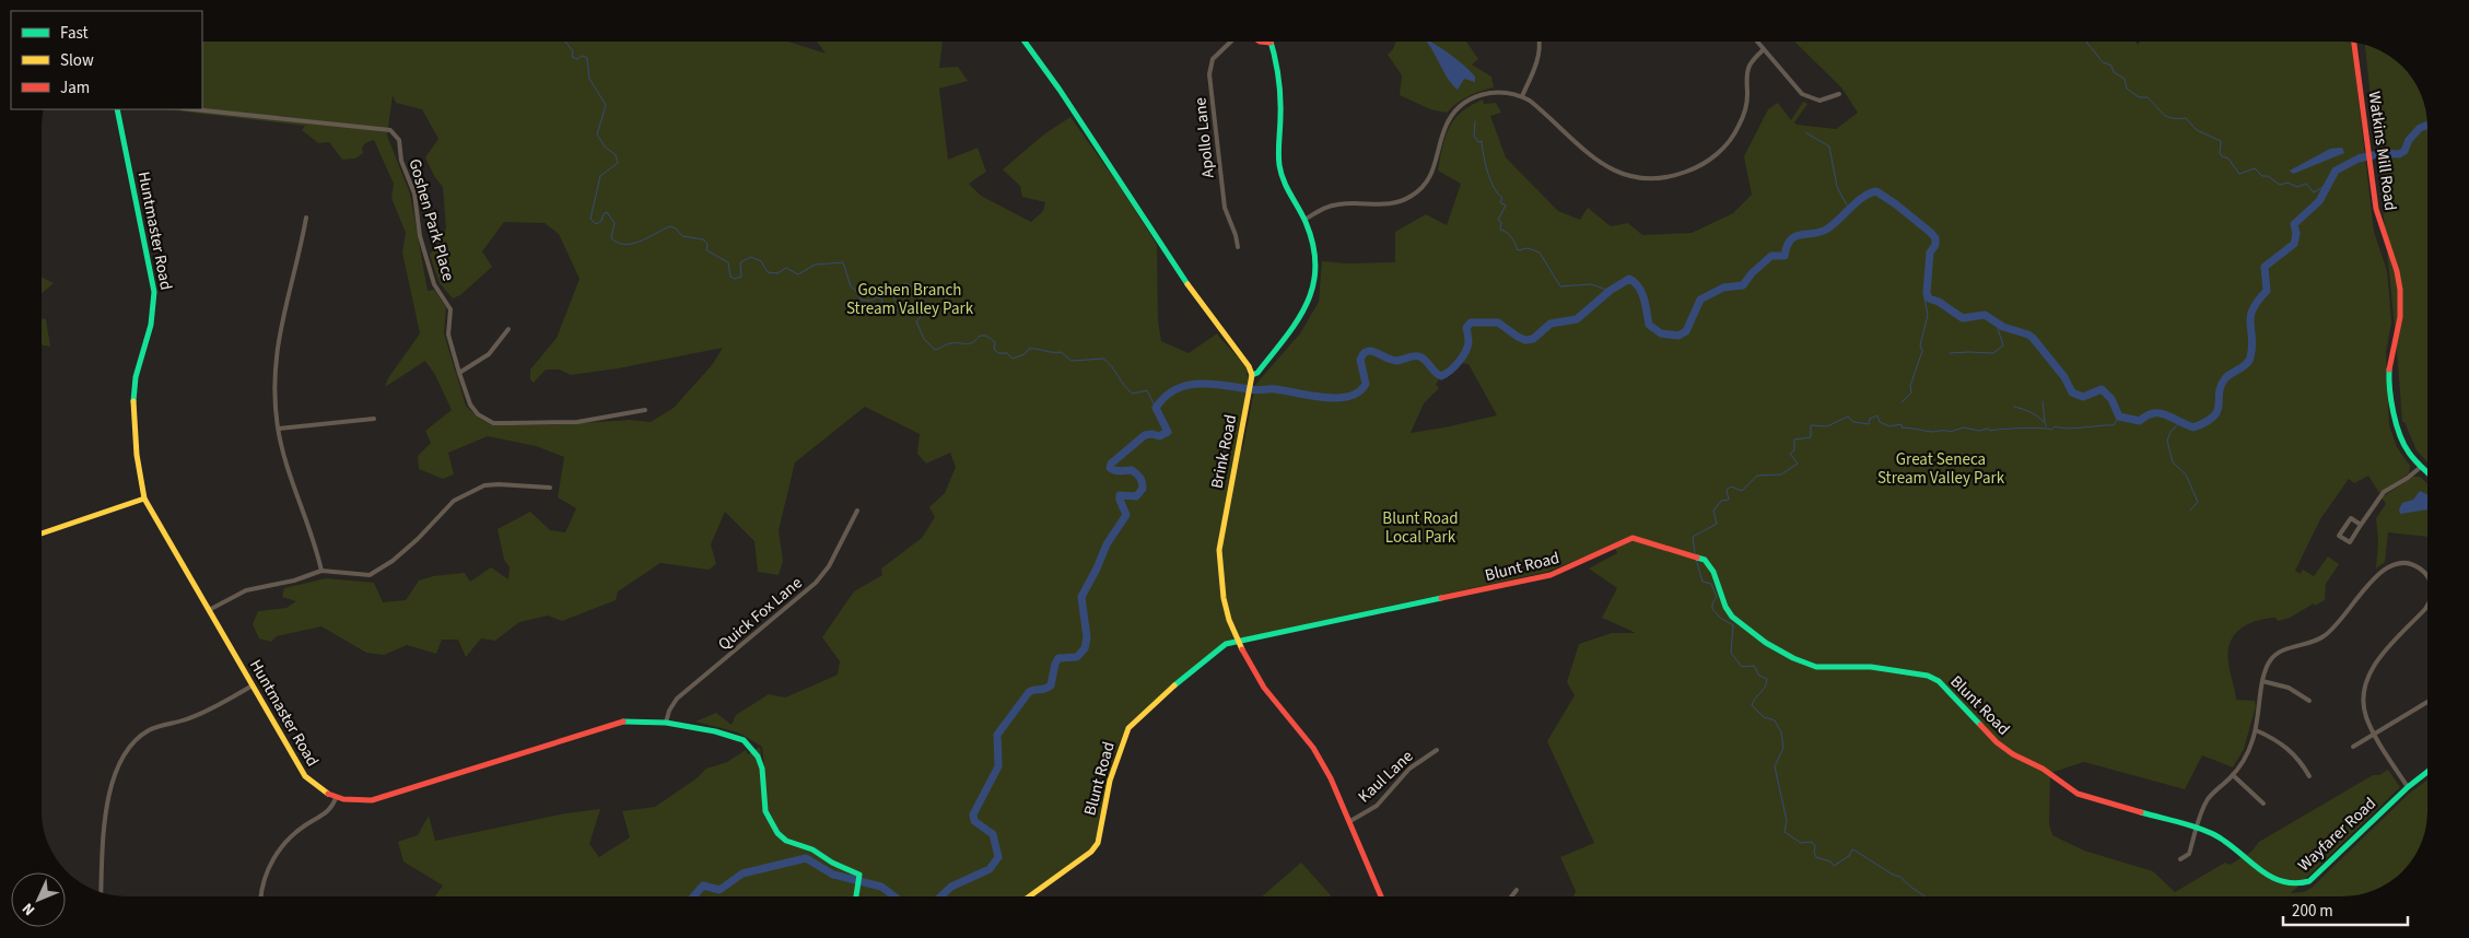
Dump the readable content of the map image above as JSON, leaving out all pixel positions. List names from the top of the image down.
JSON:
{
  "streets": {
    "street": [
      "Apollo Lane",
      "Watkins Mill Road",
      "Goshen Park Place",
      "Huntmaster Road",
      "Brink Road",
      "Blunt Road",
      "Quick Fox Lane",
      "Kaul Lane",
      "Wayfarer Road"
    ]
  },
  "crossings": [
    ["Huntmaster Road", "Quick Fox Lane"],
    ["Brink Road", "Blunt Road"],
    ["Brink Road", "Kaul Lane"],
    ["Blunt Road", "Wayfarer Road"]
  ],
  "parks": ["Goshen Branch Stream Valley Park", "Great Seneca Stream Valley Park", "Blunt Road Local Park"],
  "legend": ["Fast", "Slow", "Jam"],
  "scale_bar": "200 m",
  "north": "bottom left"
}
